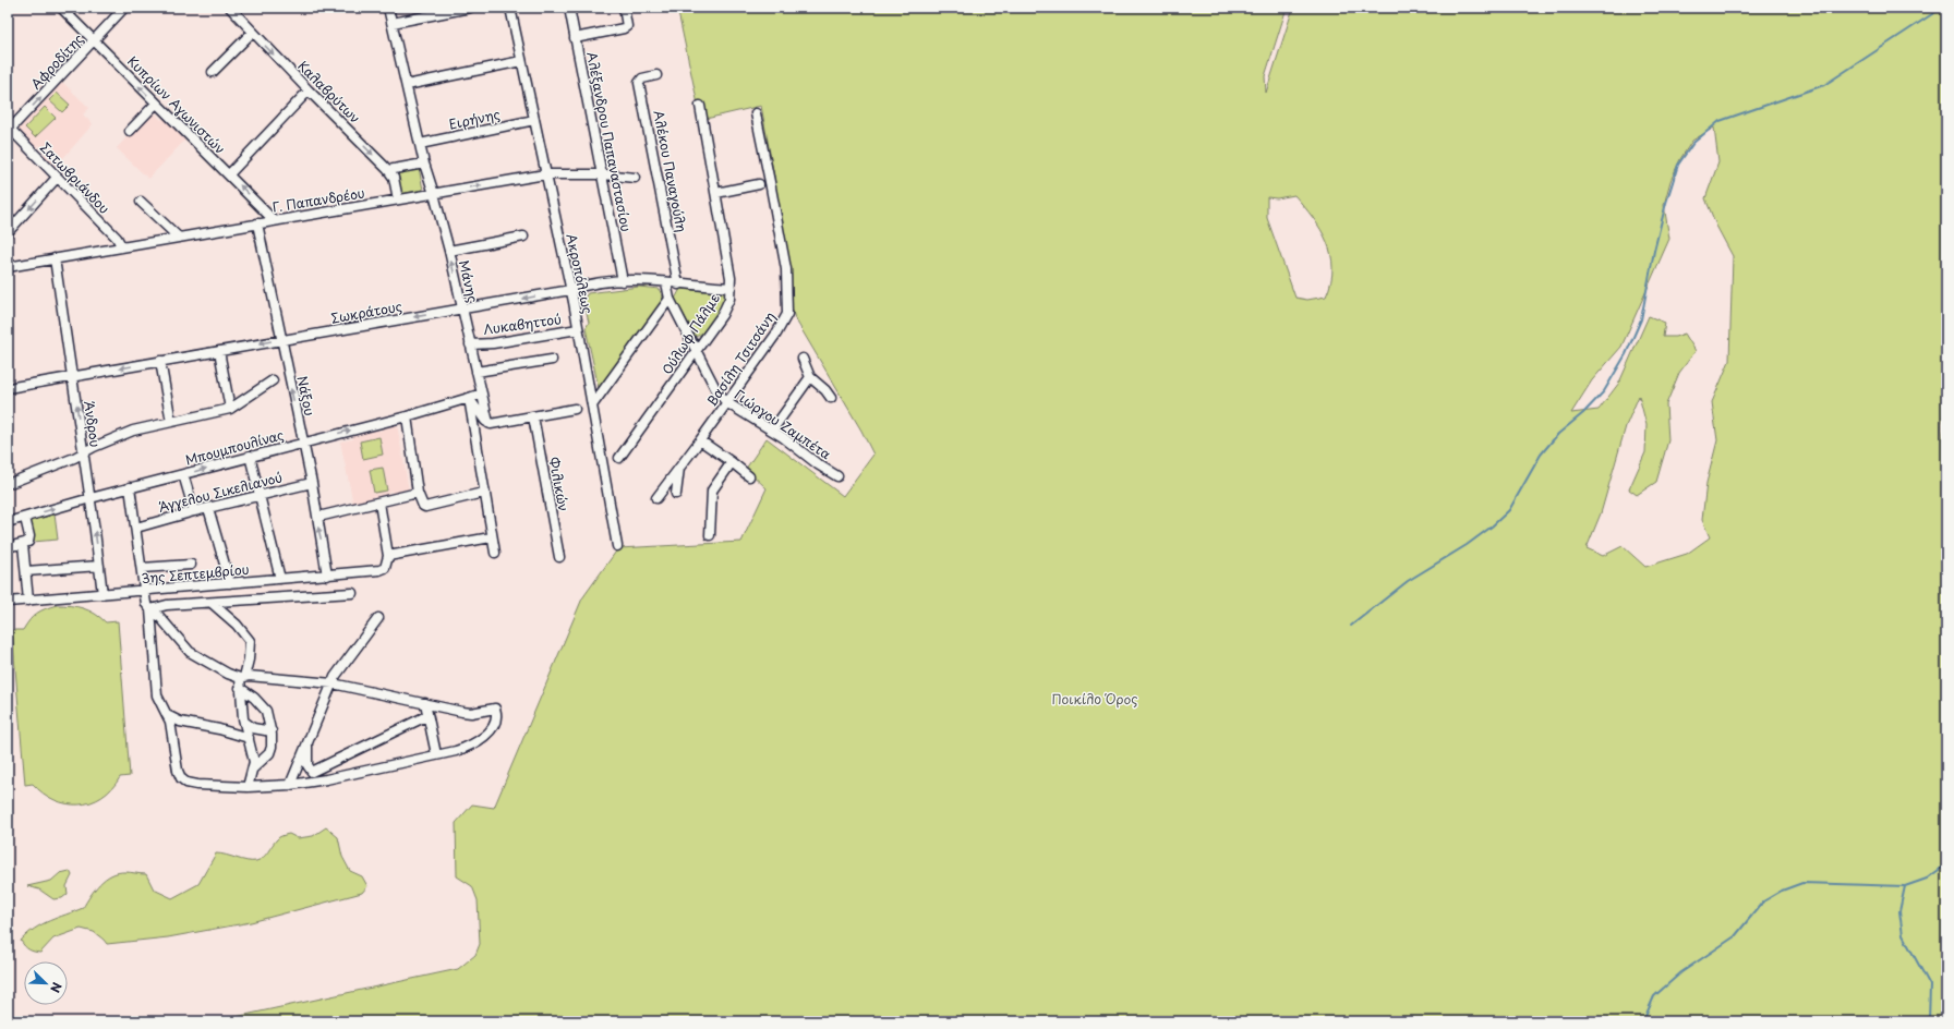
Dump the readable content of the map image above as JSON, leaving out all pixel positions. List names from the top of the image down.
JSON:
{
  "streets": {
    "street": [
      "Αφροδίτης",
      "Καλαβρύτων",
      "Κυπρίων Αγωνιστών",
      "Ειρήνης",
      "Αλέξανδρου Παπαναστασίου",
      "Αλέκου Παναγούλη",
      "Σατωβριάνδου",
      "Γ. Παπανδρέου",
      "Ακροπόλεως",
      "Μάνης",
      "Σωκράτους",
      "Λυκαβηττού",
      "Ούλωφ Πάλμε",
      "Βασίλη Τσιτσάνη",
      "Νάξου",
      "Άνδρου",
      "Γιώργου Ζαμπέτα",
      "Μπουμπουλίνας",
      "Φιλικών",
      "Άγγελου Σικελιανού",
      "3ης Σεπτεμβρίου"
    ]
  },
  "crossings": [
    ["Αφροδίτης", "Κυπρίων Αγωνιστών"],
    ["Αφροδίτης", "Σατωβριάνδου"],
    ["Καλαβρύτων", "Γ. Παπανδρέου"],
    ["Κυπρίων Αγωνιστών", "Γ. Παπανδρέου"],
    ["Ειρήνης", "Ακροπόλεως"],
    ["Ειρήνης", "Μάνης"],
    ["Αλέξανδρου Παπαναστασίου", "Γ. Παπανδρέου"],
    ["Αλέξανδρου Παπαναστασίου", "Σωκράτους"],
    ["Αλέκου Παναγούλη", "Σωκράτους"],
    ["Σατωβριάνδου", "Γ. Παπανδρέου"],
    ["Γ. Παπανδρέου", "Ακροπόλεως"],
    ["Γ. Παπανδρέου", "Μάνης"],
    ["Γ. Παπανδρέου", "Νάξου"],
    ["Γ. Παπανδρέου", "Άνδρου"],
    ["Ακροπόλεως", "Σωκράτους"],
    ["Ακροπόλεως", "Λυκαβηττού"],
    ["Μάνης", "Σωκράτους"],
    ["Μάνης", "Λυκαβηττού"],
    ["Σωκράτους", "Ούλωφ Πάλμε"],
    ["Σωκράτους", "Νάξου"],
    ["Σωκράτους", "Άνδρου"],
    ["Ούλωφ Πάλμε", "Γιώργου Ζαμπέτα"],
    ["Βασίλη Τσιτσάνη", "Γιώργου Ζαμπέτα"],
    ["Νάξου", "Μπουμπουλίνας"],
    ["Νάξου", "Άγγελου Σικελιανού"],
    ["Νάξου", "3ης Σεπτεμβρίου"],
    ["Άνδρου", "Μπουμπουλίνας"],
    ["Άνδρου", "3ης Σεπτεμβρίου"]
  ],
  "one_way": ["Αφροδίτης", "Καλαβρύτων", "Κυπρίων Αγωνιστών"],
  "parks": ["Ποικίλο Όρος"],
  "north": "bottom right"
}
